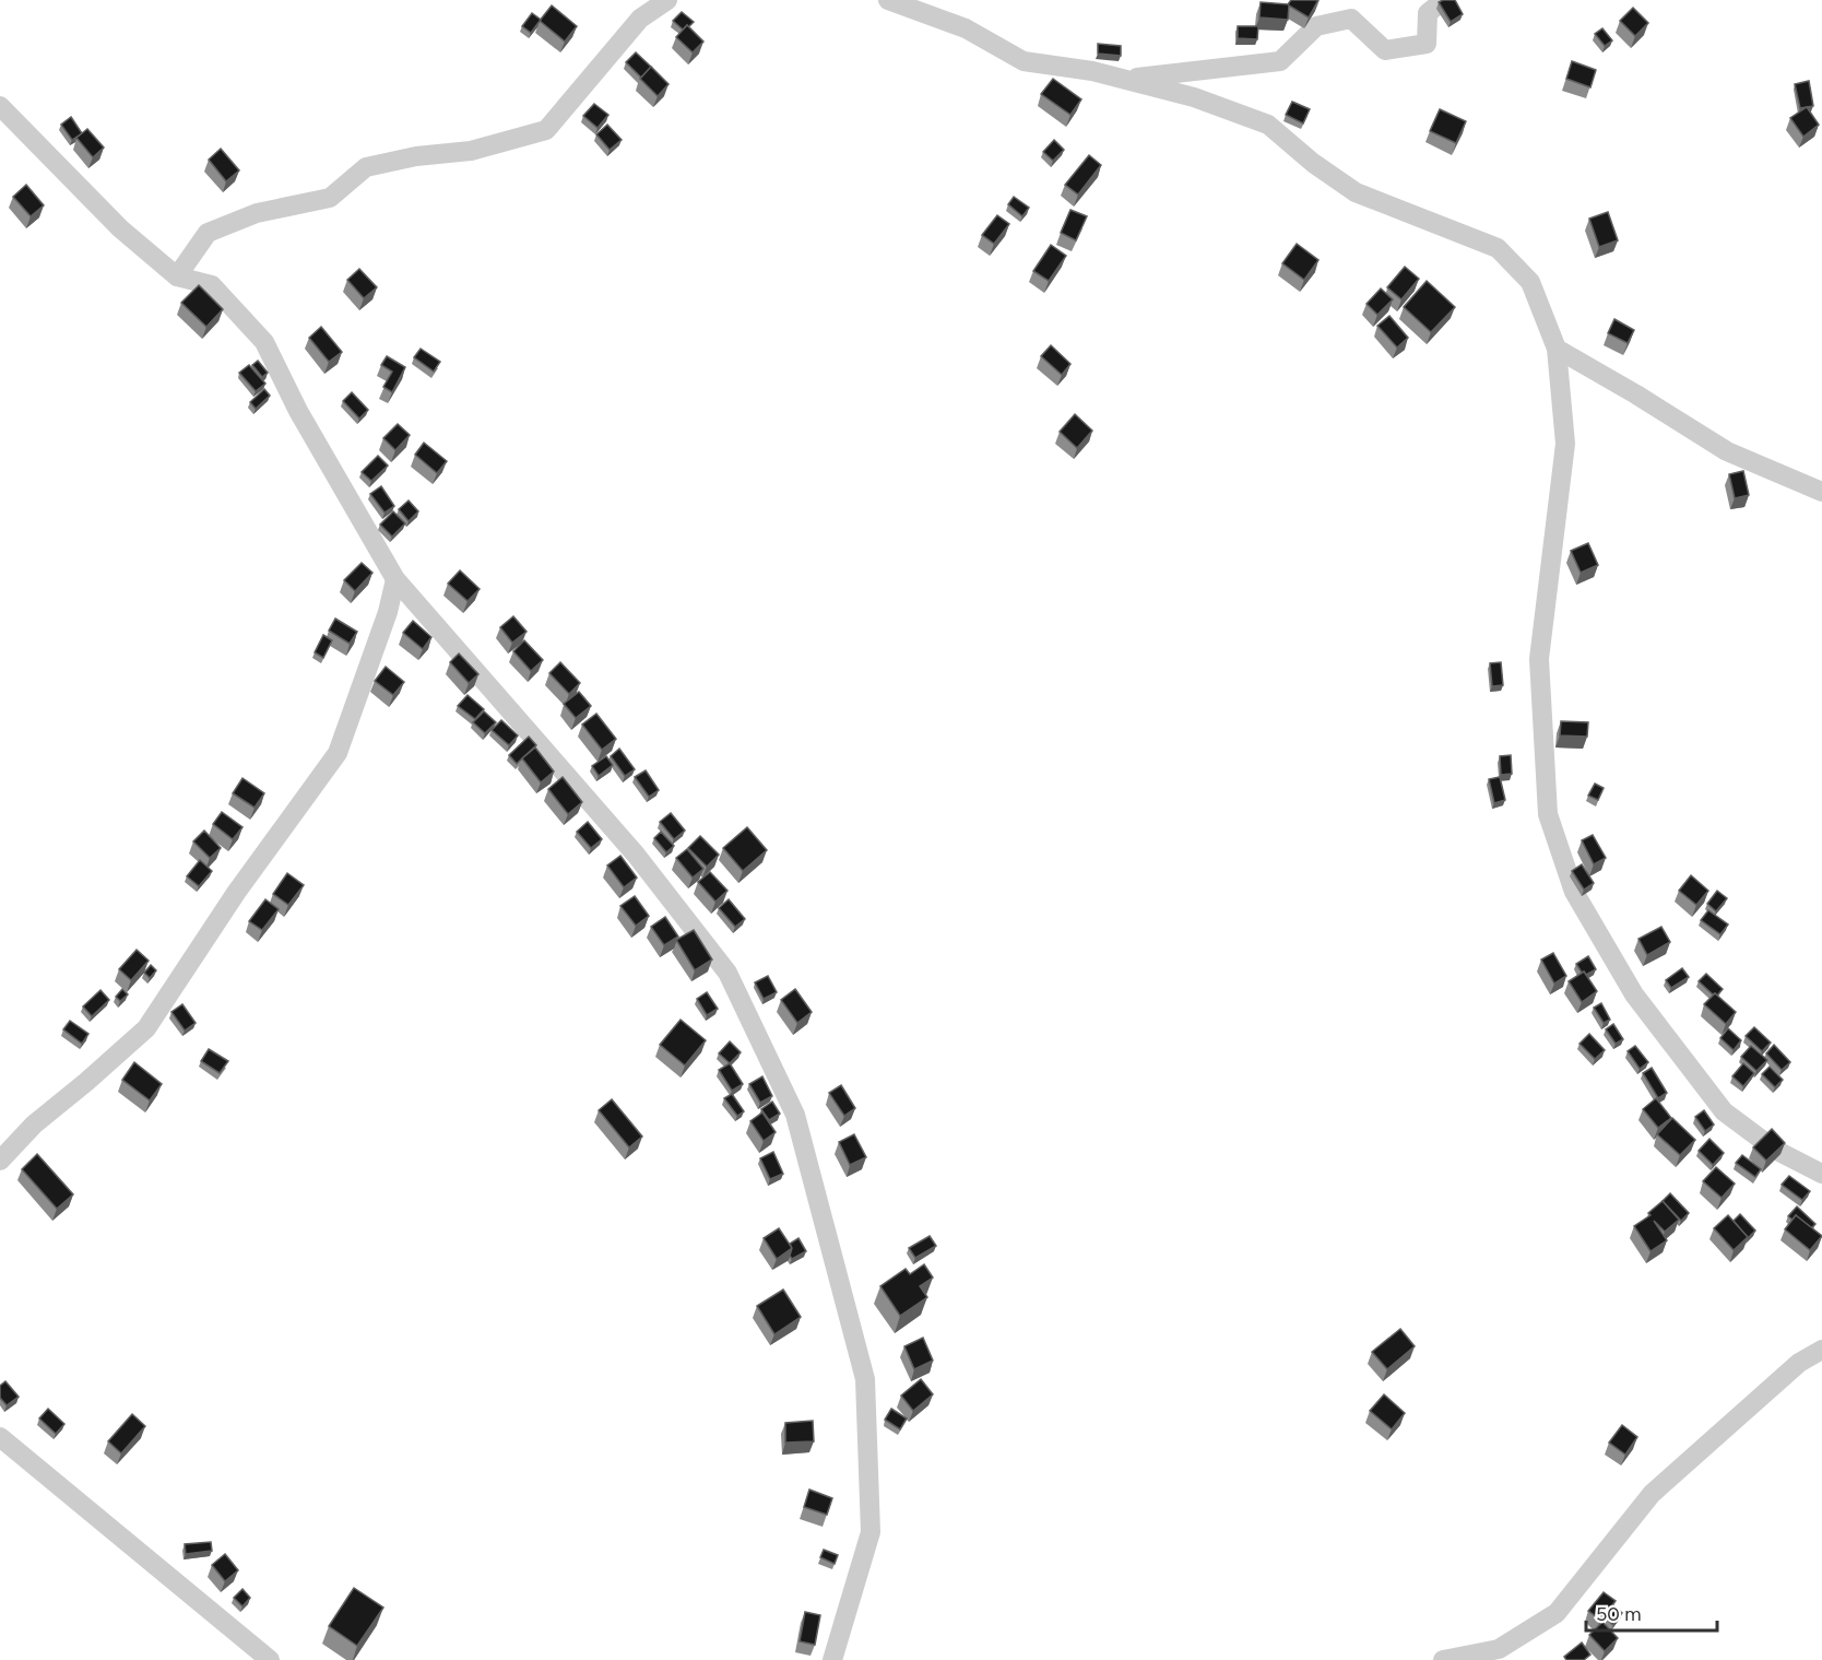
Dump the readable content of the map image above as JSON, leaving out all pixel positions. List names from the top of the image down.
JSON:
{
  "scale_bar": "50 m"
}
